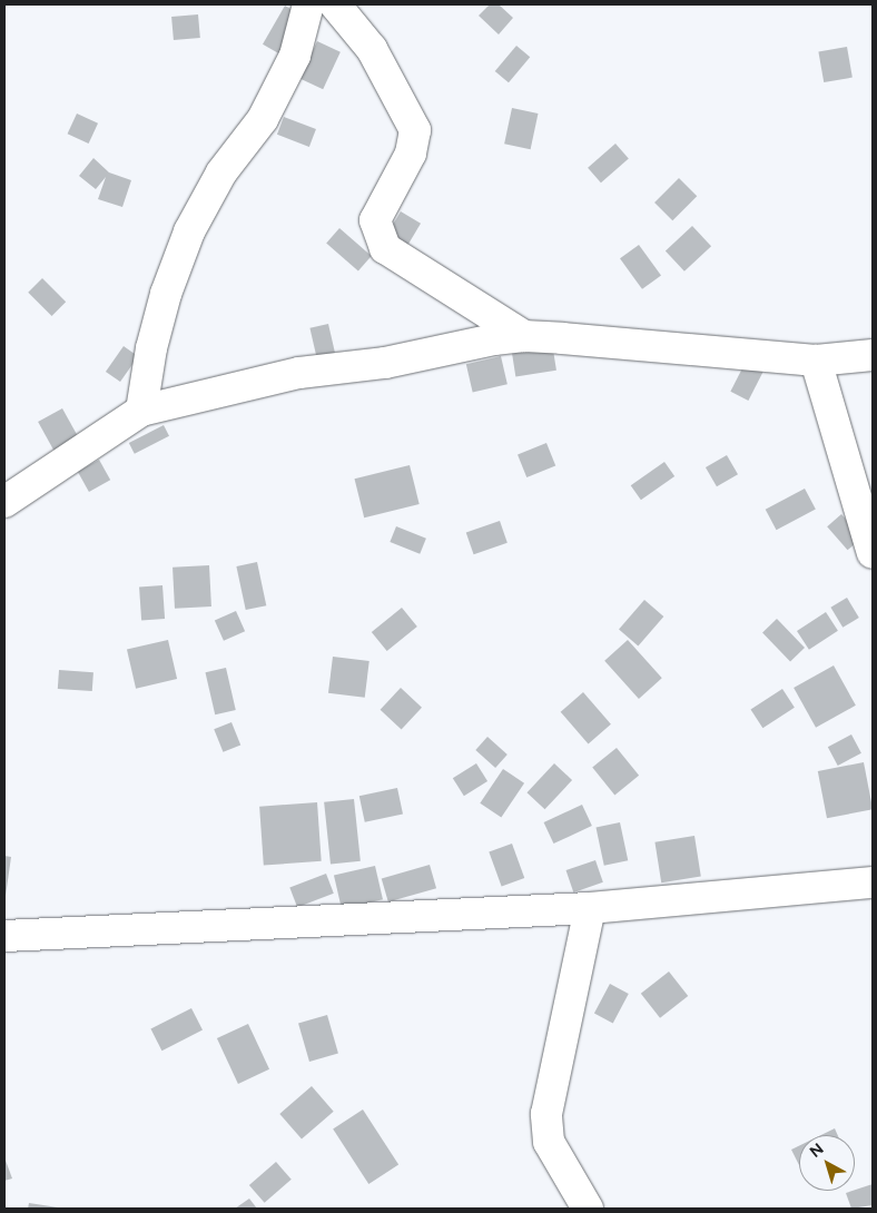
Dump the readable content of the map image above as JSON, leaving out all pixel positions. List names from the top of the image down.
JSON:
{
  "north": "top left"
}
